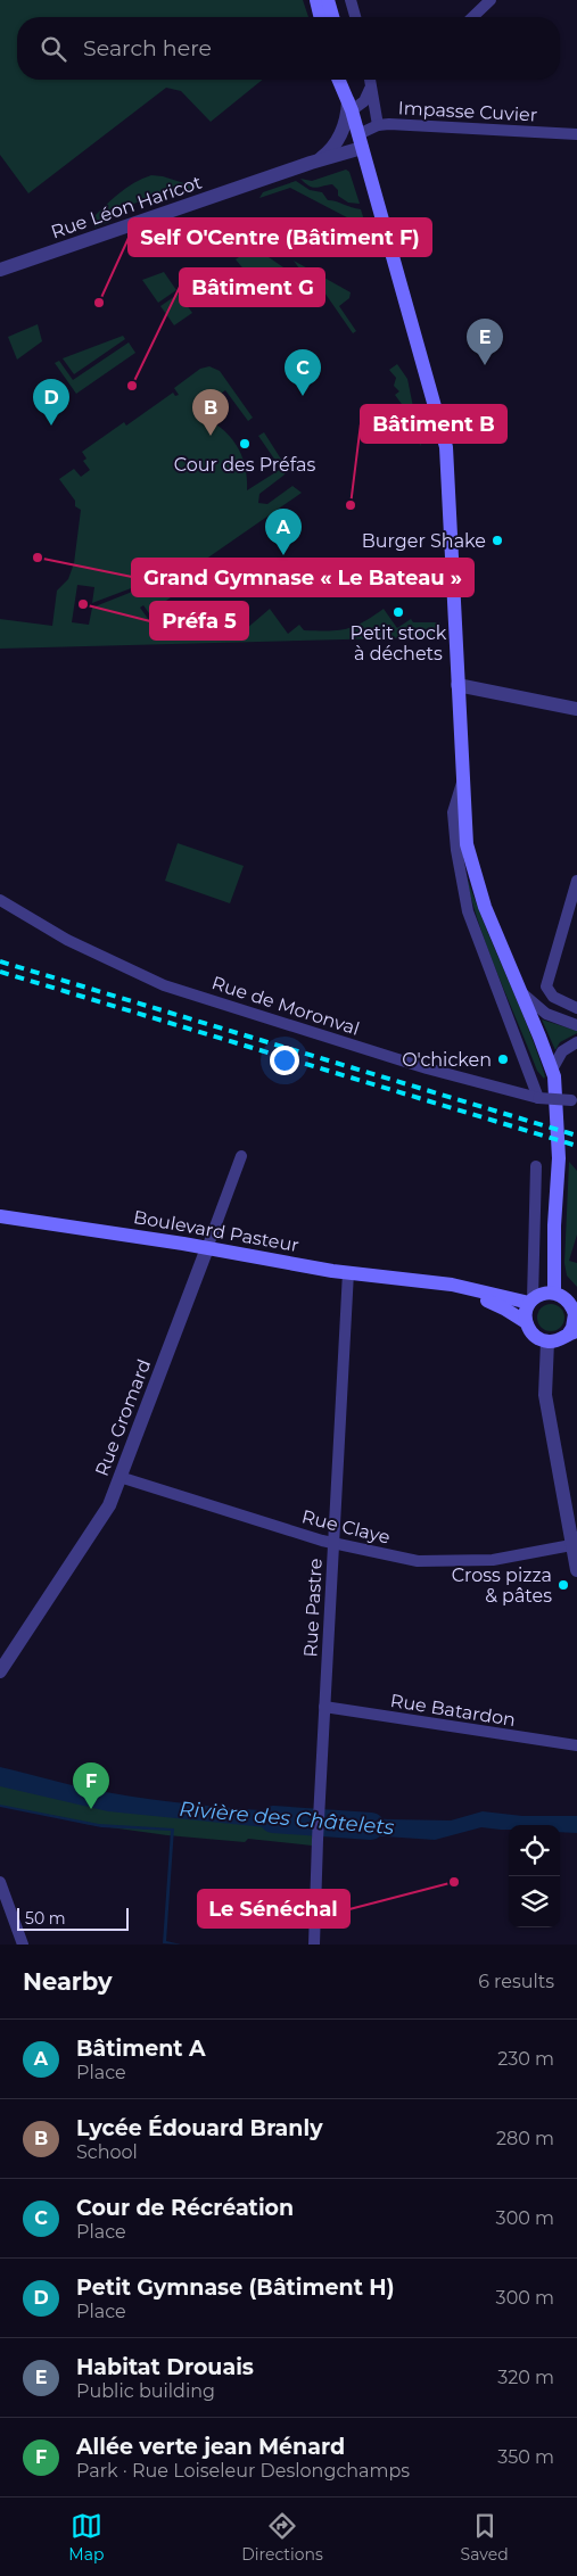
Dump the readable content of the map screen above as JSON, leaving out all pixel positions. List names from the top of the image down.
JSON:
{
  "streets": {
    "main road": ["Boulevard Pasteur"],
    "street": [
      "Impasse Cuvier",
      "Rue Léon Haricot",
      "Rue de Moronval",
      "Rue Gromard",
      "Rue Claye",
      "Rue Pastre",
      "Rue Batardon"
    ]
  },
  "crossings": [
    ["Impasse Cuvier", "Rue Léon Haricot"],
    ["Boulevard Pasteur", "Rue Gromard"],
    ["Boulevard Pasteur", "Rue Pastre"],
    ["Rue Gromard", "Rue Claye"],
    ["Rue Claye", "Rue Pastre"],
    ["Rue Pastre", "Rue Batardon"]
  ],
  "water": ["Rivière des Châtelets"],
  "places": [
    "Self O'Centre (Bâtiment F)",
    "Bâtiment G",
    "Cour des Préfas",
    "Bâtiment B",
    "Burger Shake",
    "Grand Gymnase « Le Bateau »",
    "Préfa 5",
    "Petit stock à déchets",
    "O'chicken",
    "Cross pizza & pâtes",
    "Le Sénéchal"
  ],
  "scale_bar": "50 m",
  "page": {
    "search": "Search here",
    "pins": [
      "E",
      "C",
      "D",
      "B",
      "A",
      "F"
    ],
    "scale": "50 m",
    "heading": ["Nearby", "6 results"],
    "list": [
      {
        "mark": "A",
        "name": "Bâtiment A",
        "note": "Place",
        "value": "230 m"
      },
      {
        "mark": "B",
        "name": "Lycée Édouard Branly",
        "note": "School",
        "value": "280 m"
      },
      {
        "mark": "C",
        "name": "Cour de Récréation",
        "note": "Place",
        "value": "300 m"
      },
      {
        "mark": "D",
        "name": "Petit Gymnase (Bâtiment H)",
        "note": "Place",
        "value": "300 m"
      },
      {
        "mark": "E",
        "name": "Habitat Drouais",
        "note": "Public building",
        "value": "320 m"
      },
      {
        "mark": "F",
        "name": "Allée verte jean Ménard",
        "note": "Park · Rue Loiseleur Deslongchamps",
        "value": "350 m"
      }
    ],
    "nav": ["Map", "Directions", "Saved"]
  }
}
